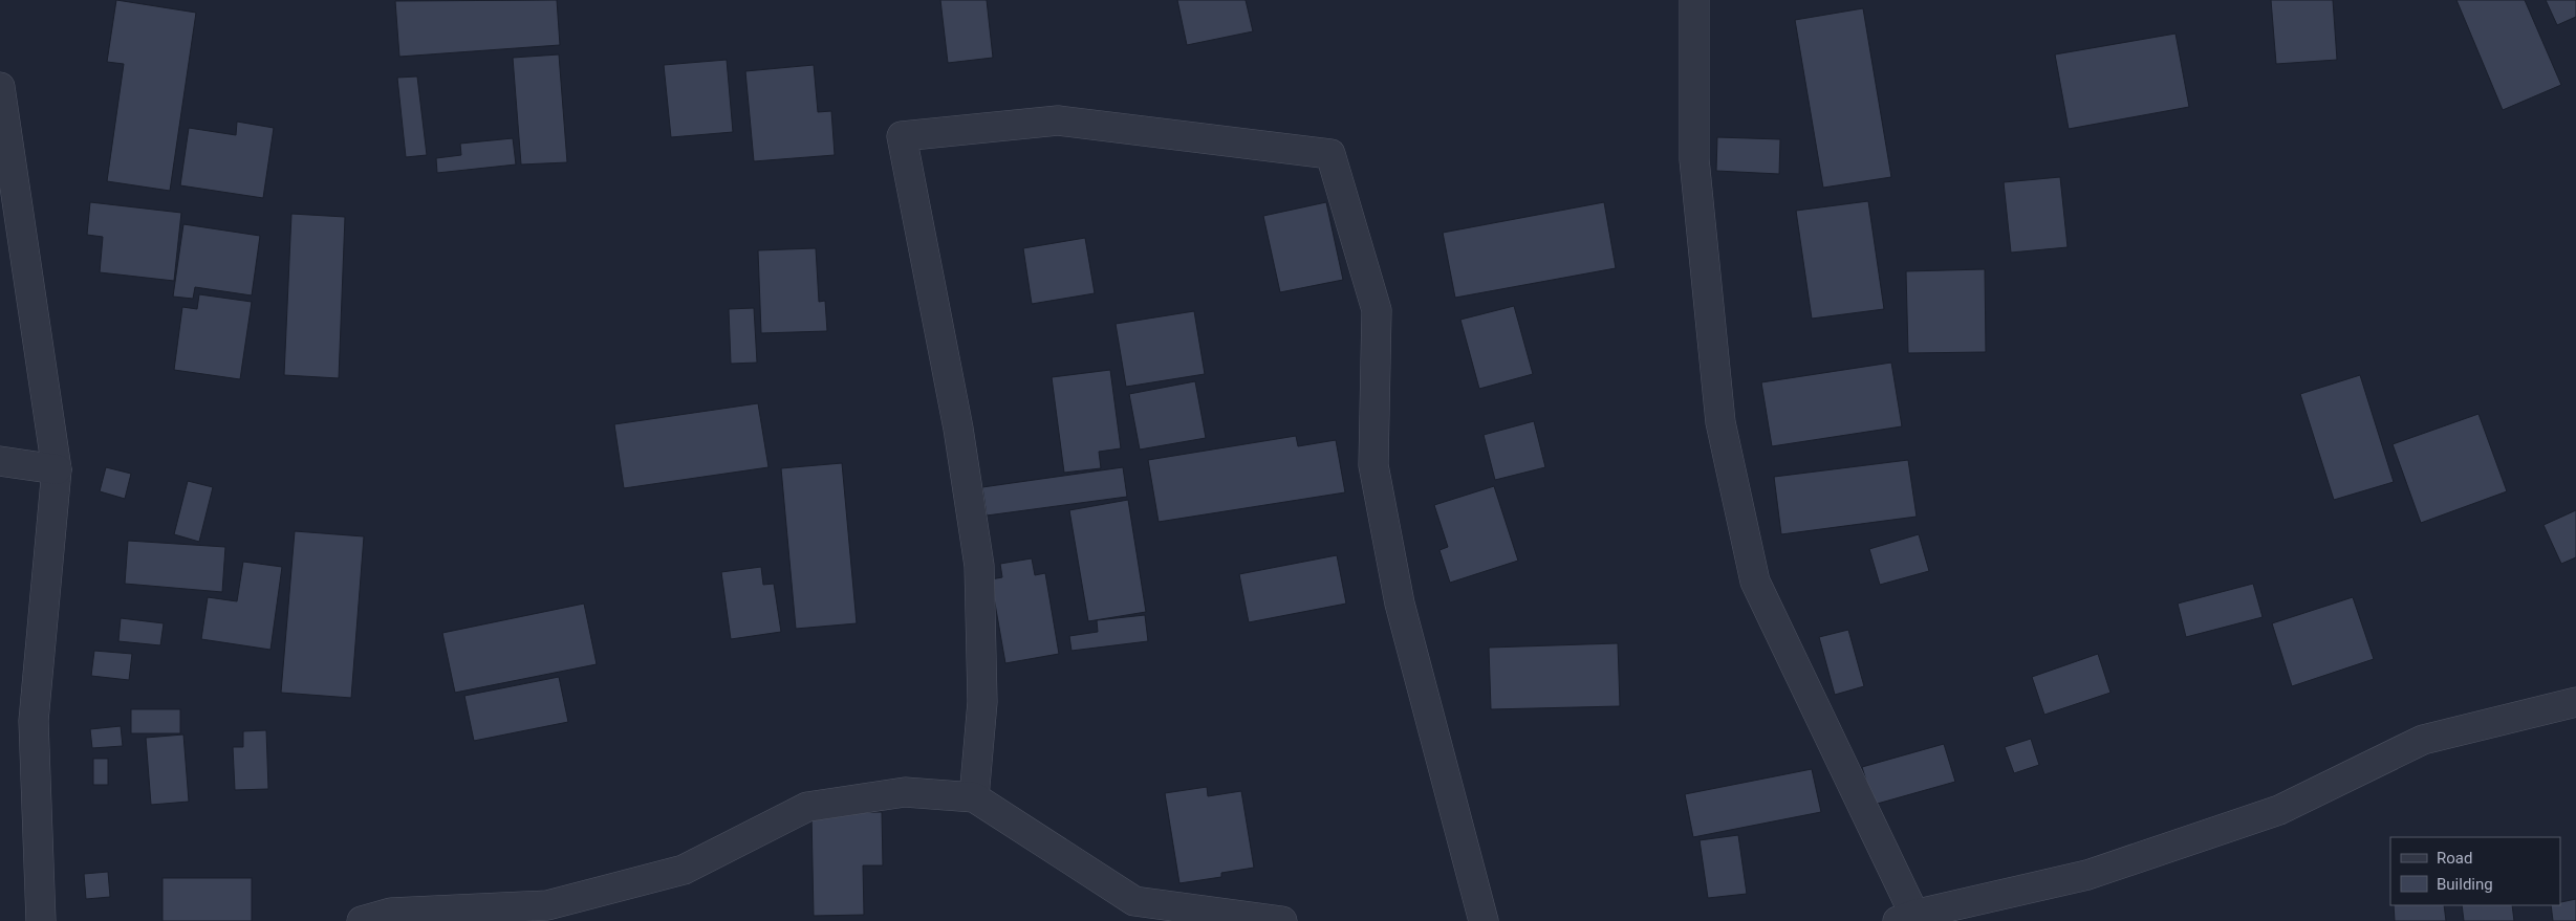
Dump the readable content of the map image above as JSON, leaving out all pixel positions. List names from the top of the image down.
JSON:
{
  "legend": ["Road", "Building"]
}
